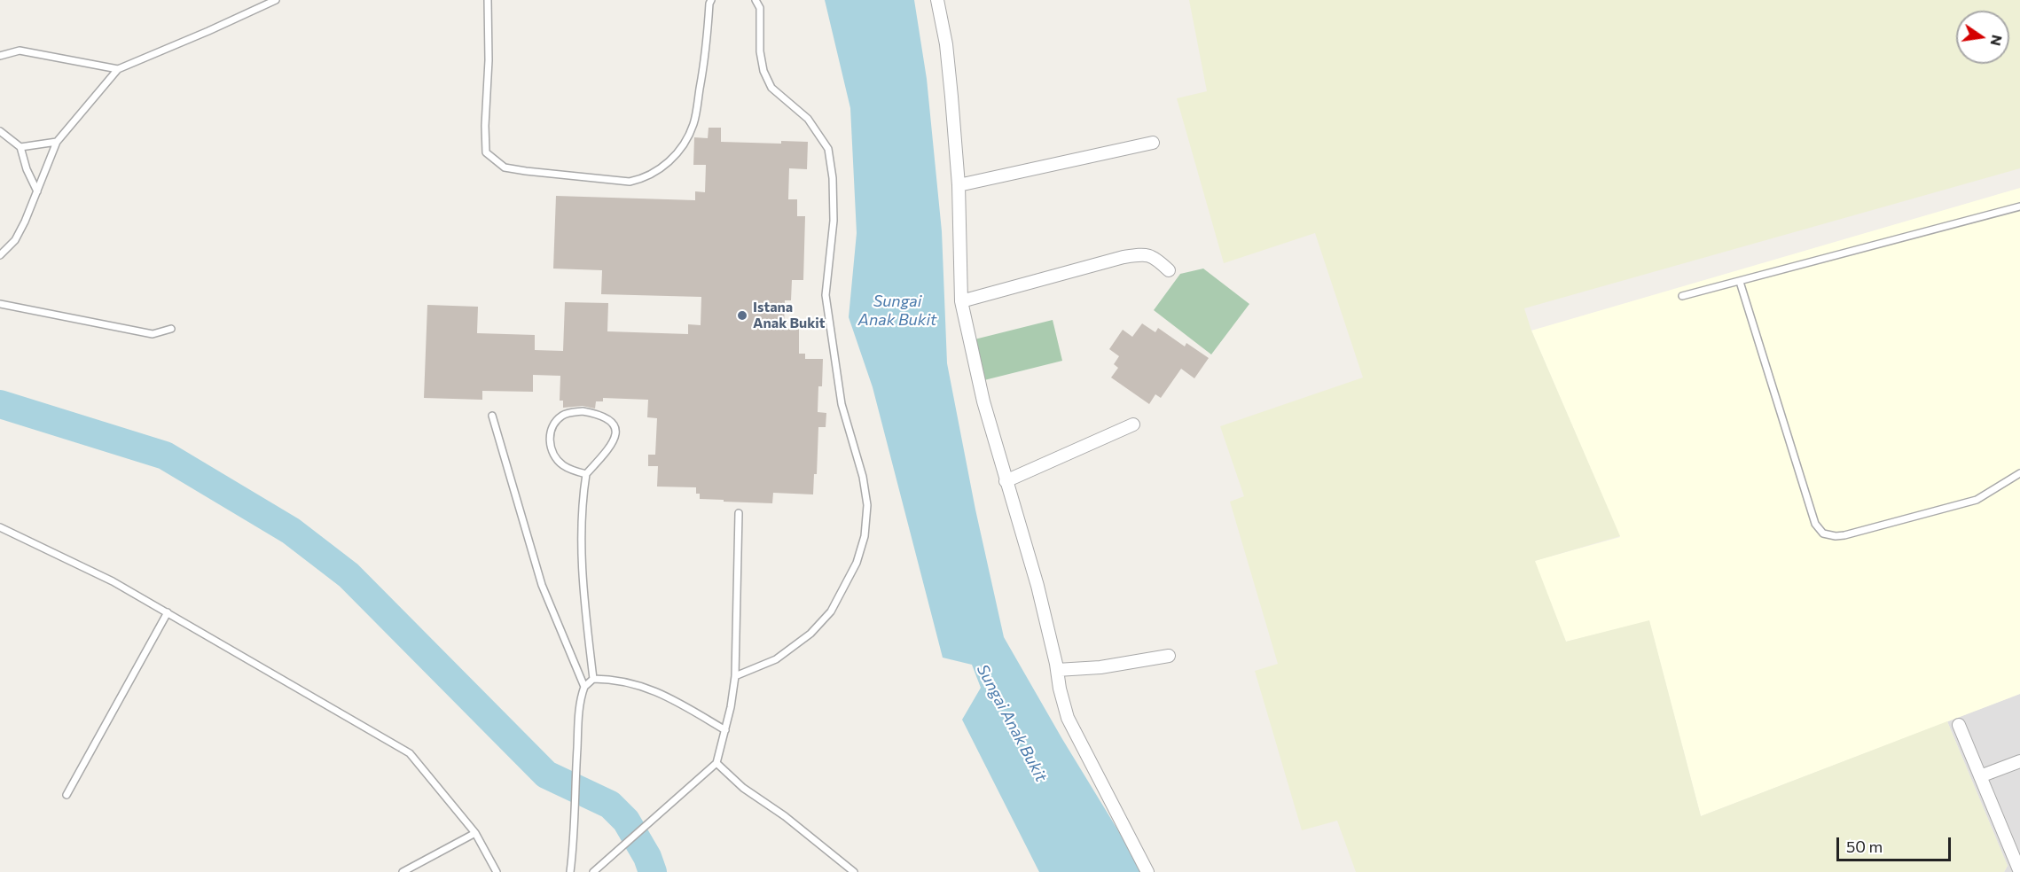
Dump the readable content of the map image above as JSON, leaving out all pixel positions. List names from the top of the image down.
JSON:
{
  "water": ["Sungai Anak Bukit"],
  "places": ["Istana Anak Bukit"],
  "scale_bar": "50 m",
  "north": "right"
}
